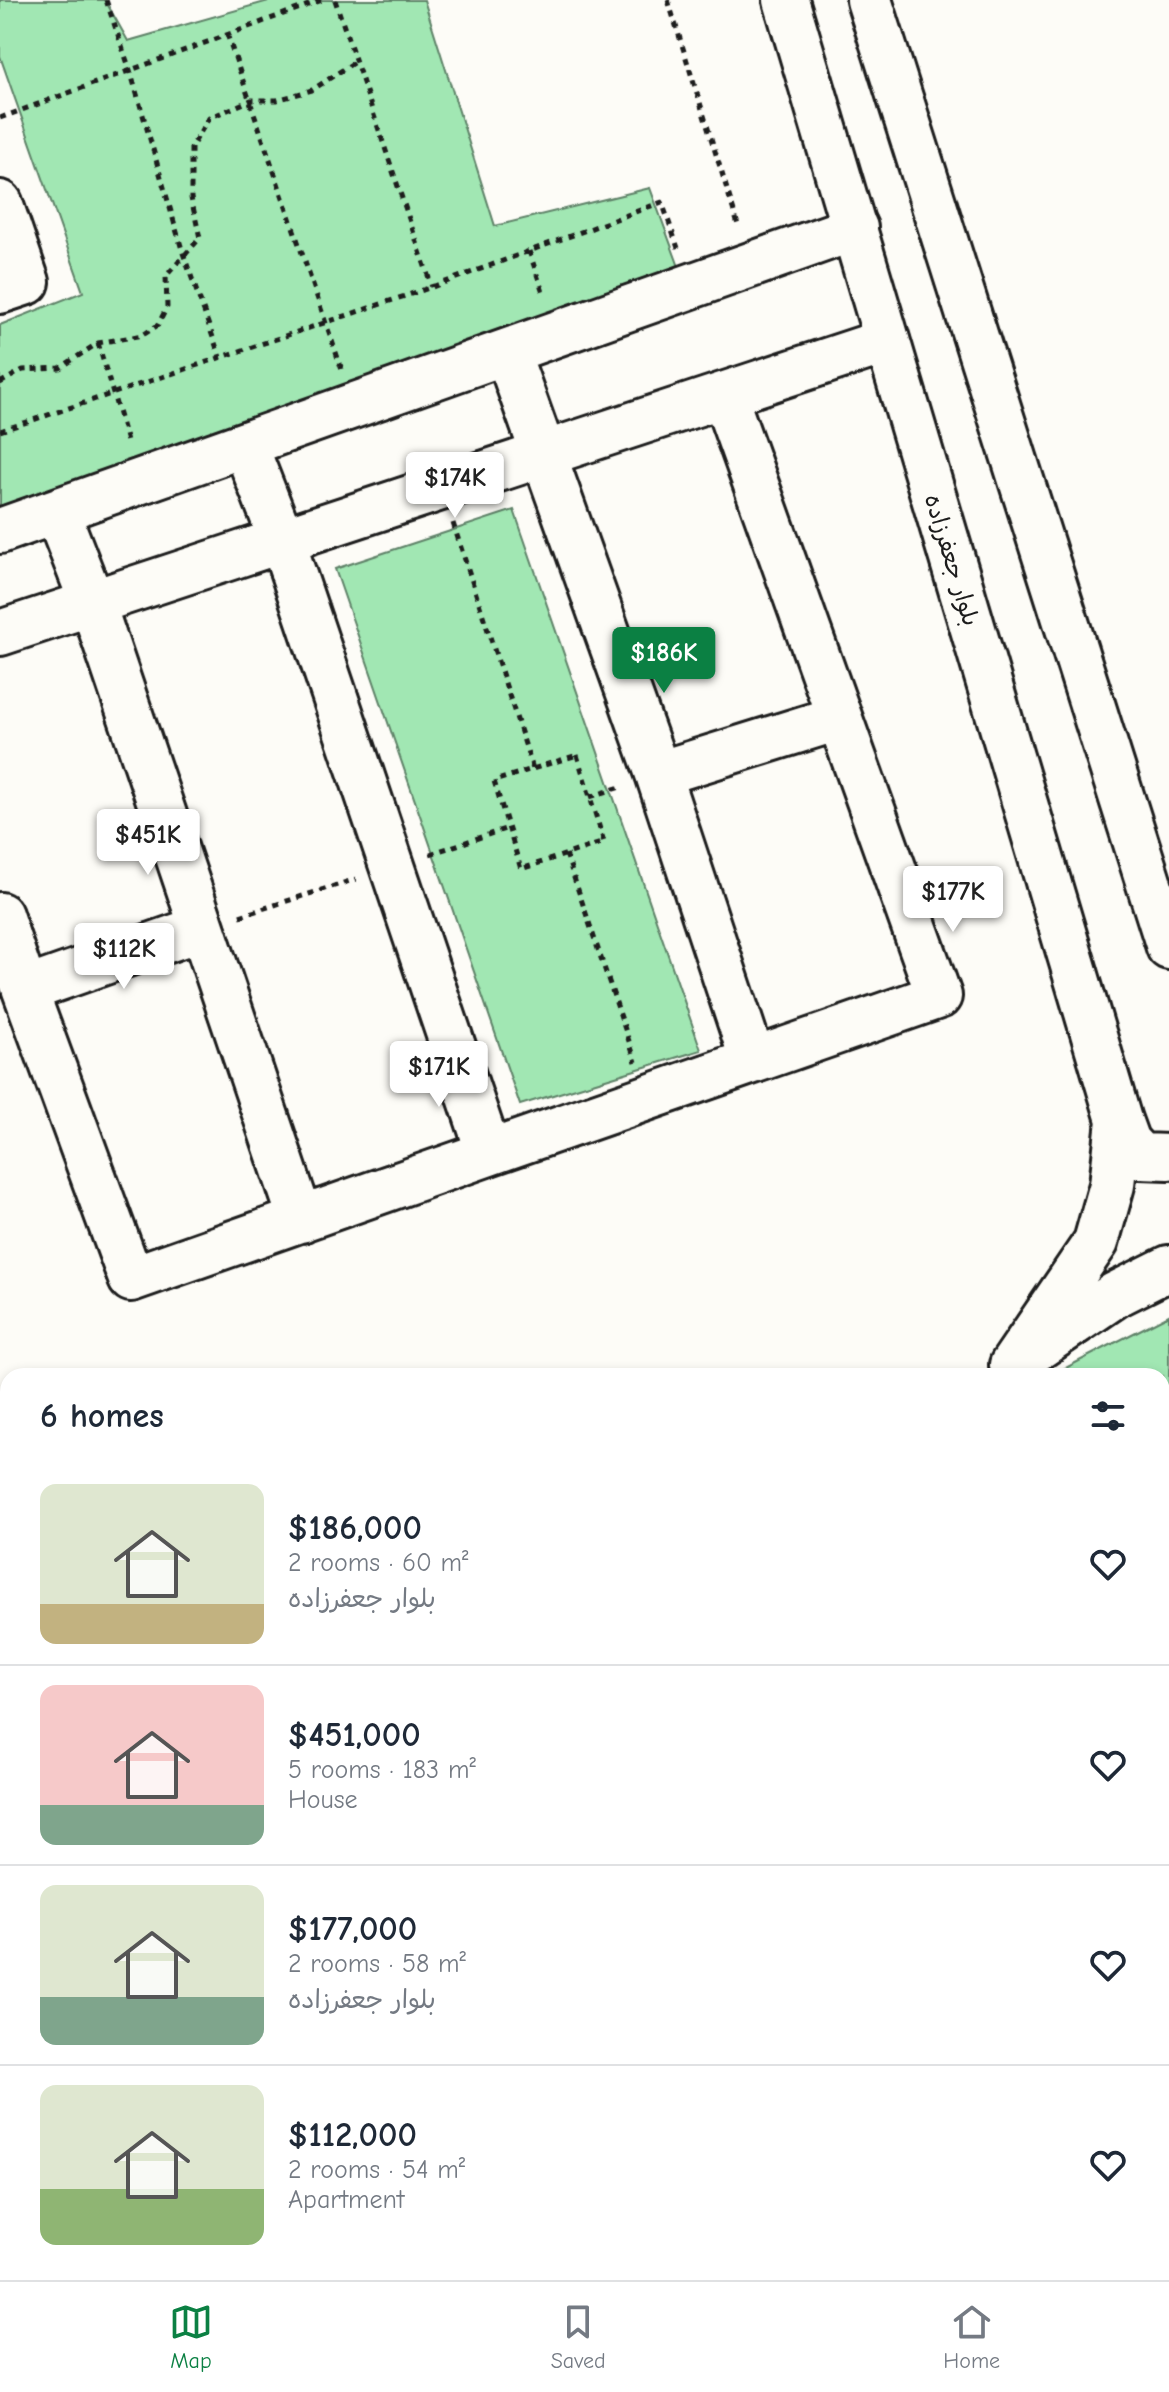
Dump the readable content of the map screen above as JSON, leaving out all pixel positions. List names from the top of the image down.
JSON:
{
  "streets": {
    "street": ["بلوار جعفرزاده"]
  },
  "page": {
    "price": [
      "$174K",
      "$186K",
      "$451K",
      "$177K",
      "$112K",
      "$171K"
    ],
    "heading": "6 homes",
    "list": [
      {
        "name": "$186,000",
        "note": "2 rooms · 60 m² · بلوار جعفرزاده"
      },
      {
        "name": "$451,000",
        "note": "5 rooms · 183 m² · House"
      },
      {
        "name": "$177,000",
        "note": "2 rooms · 58 m² · بلوار جعفرزاده"
      },
      {
        "name": "$112,000",
        "note": "2 rooms · 54 m² · Apartment"
      }
    ],
    "tabs": ["Map", "Saved", "Home"]
  }
}
